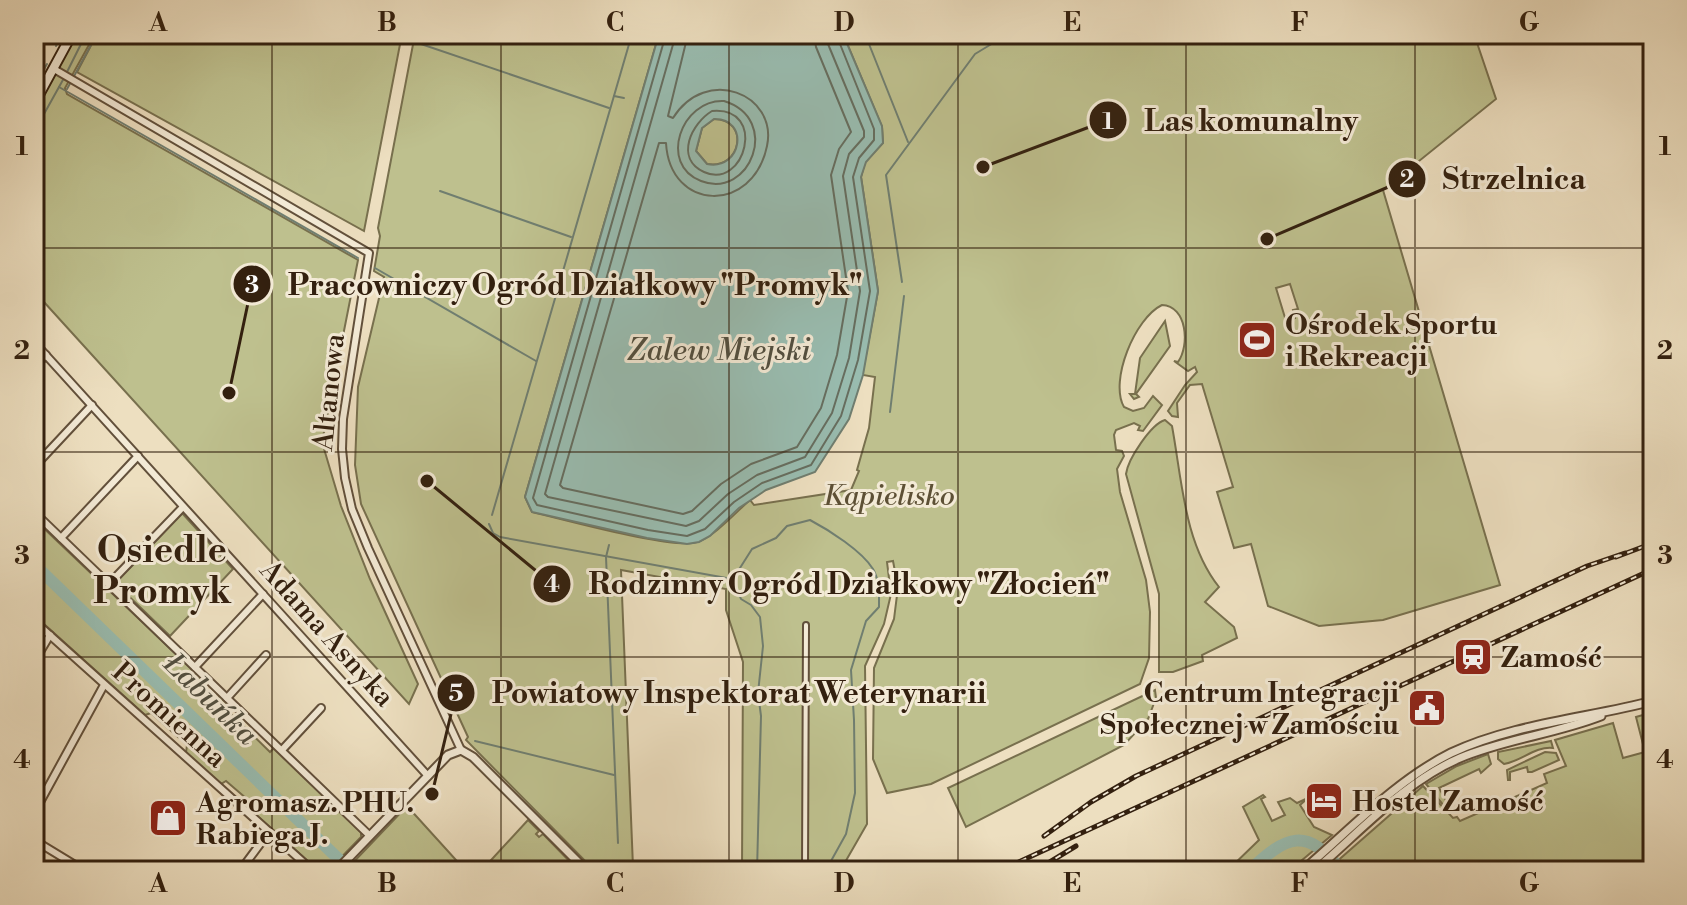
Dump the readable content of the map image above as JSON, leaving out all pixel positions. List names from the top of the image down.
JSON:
{
  "streets": {
    "street": ["Altanowa", "Adama Asnyka", "Promienna"]
  },
  "districts": ["Osiedle Promyk"],
  "water": ["Zalew Miejski", "Łabuńka"],
  "parks": ["Kąpielisko"],
  "places": {
    "other": [
      "Las komunalny",
      "Strzelnica",
      "Pracowniczy Ogród Działkowy \"Promyk\"",
      "Rodzinny Ogród Działkowy \"Złocień\"",
      "Powiatowy Inspektorat Weterynarii"
    ],
    "sports": ["Ośrodek Sportu i Rekreacji"],
    "station": ["Zamość"],
    "public building": ["Centrum Integracji Społecznej w Zamościu"],
    "hotel": ["Hostel Zamość"],
    "shop": ["Agromasz. PHU. Rabiega J."]
  },
  "grid": {
    "columns": [
      "A",
      "B",
      "C",
      "D",
      "E",
      "F",
      "G"
    ],
    "rows": [
      "1",
      "2",
      "3",
      "4"
    ]
  }
}
